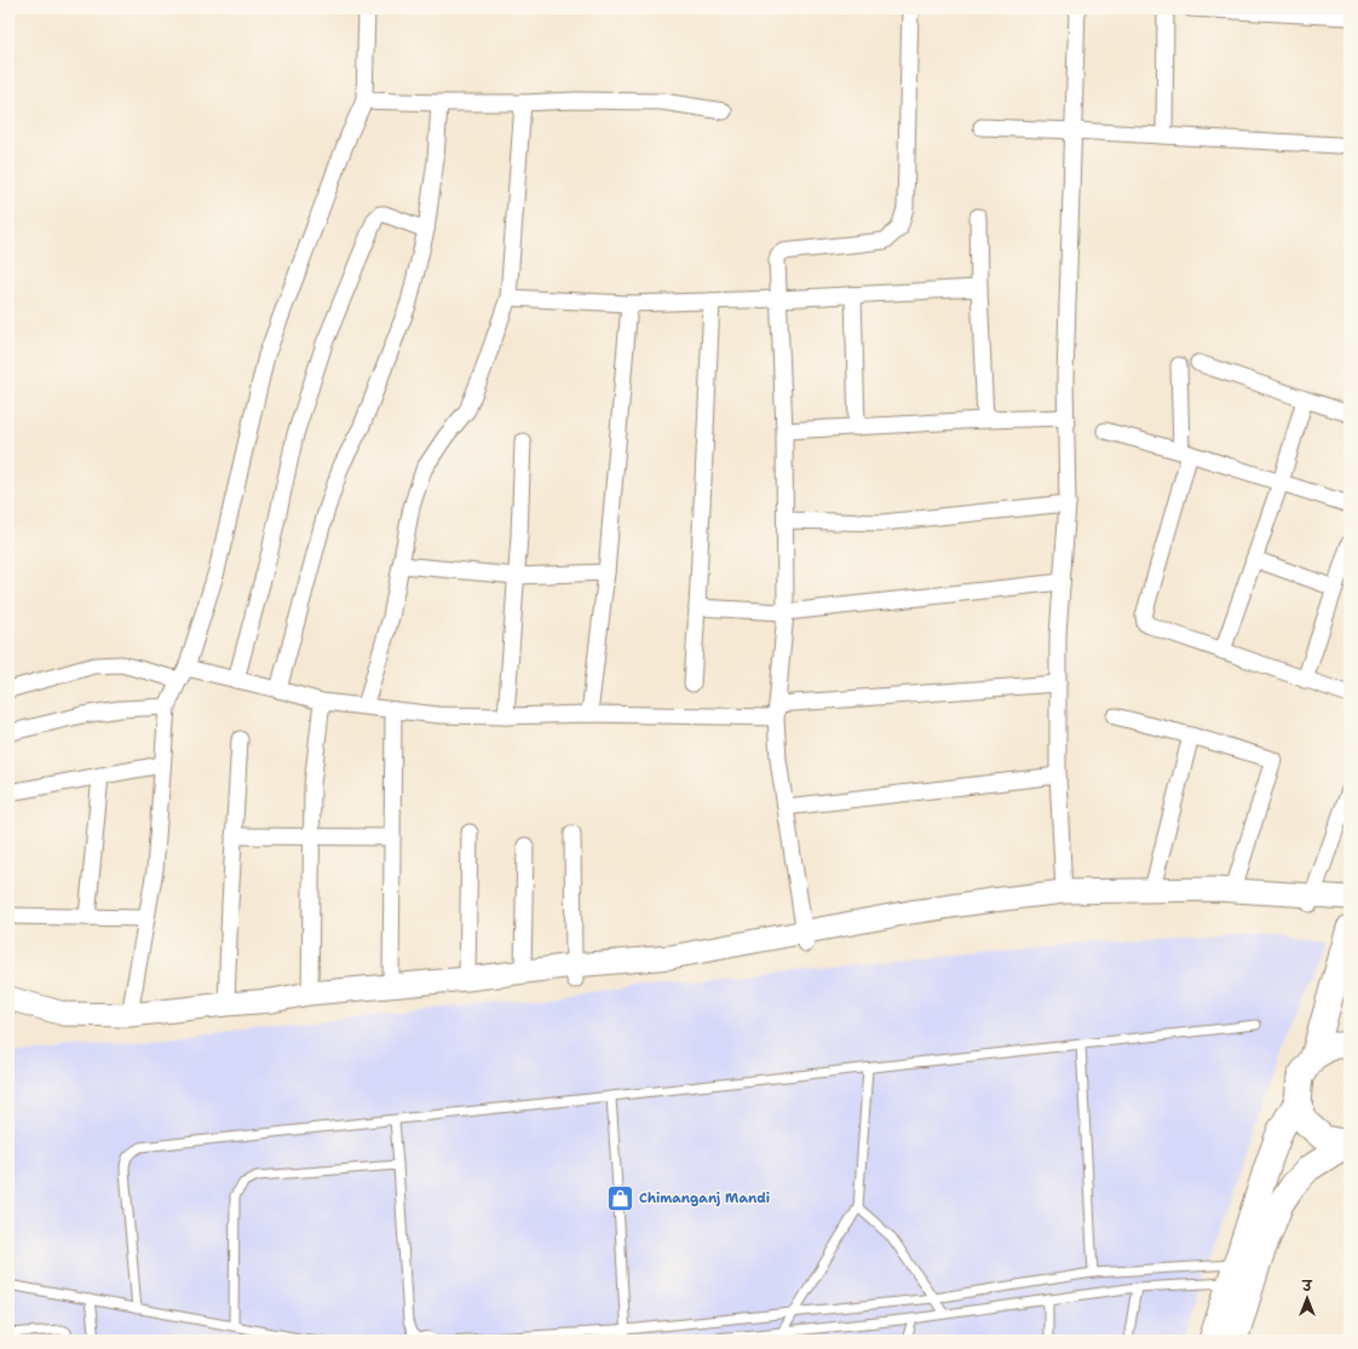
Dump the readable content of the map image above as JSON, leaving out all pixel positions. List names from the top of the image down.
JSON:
{
  "places": {
    "shop": ["Chimanganj Mandi"]
  },
  "north": "top"
}
